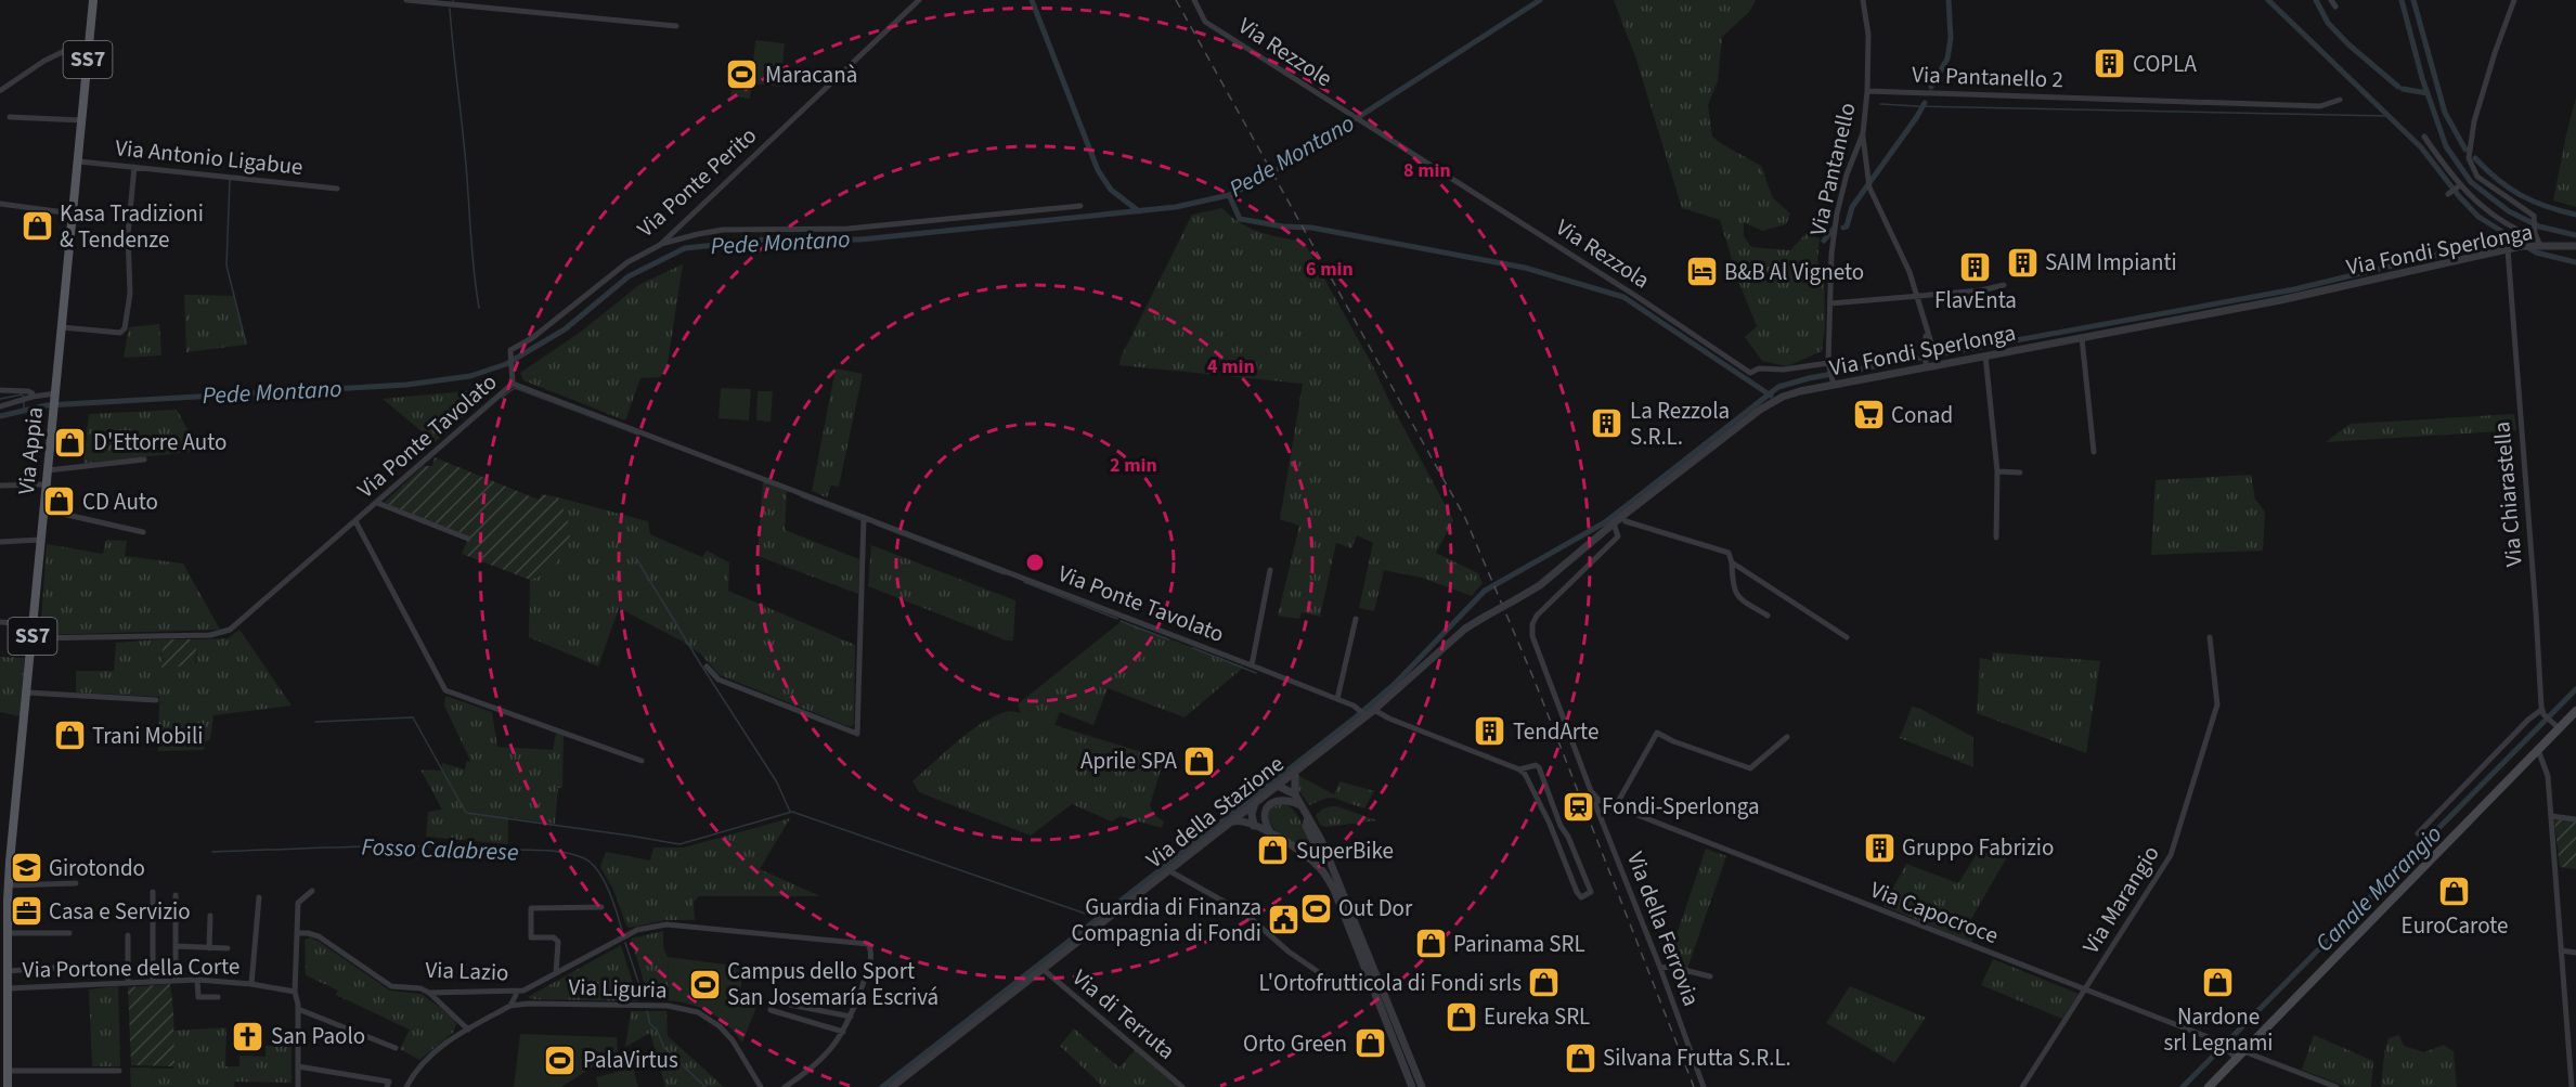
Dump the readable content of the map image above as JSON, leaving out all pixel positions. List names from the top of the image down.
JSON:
{
  "streets": {
    "main road": ["SS7", "Via Appia"],
    "street": [
      "Via Rezzole",
      "Via Pantanello 2",
      "Via Antonio Ligabue",
      "Via Pantanello",
      "Via Ponte Perito",
      "Via Fondi Sperlonga",
      "Via Rezzola",
      "Via Ponte Tavolato",
      "Via Chiarastella",
      "Via della Stazione",
      "Via Marangio",
      "Via Capocroce",
      "Via della Ferrovia",
      "Via Portone della Corte",
      "Via Lazio",
      "Via Liguria",
      "Via di Terruta"
    ]
  },
  "crossings": [
    ["Via Rezzole", "Via Rezzola"],
    ["SS7", "Via Appia"],
    ["SS7", "Via Portone della Corte"],
    ["Via Pantanello 2", "Via Pantanello"],
    ["Via Antonio Ligabue", "Via Appia"],
    ["Via Pantanello", "Via Fondi Sperlonga"],
    ["Via Pantanello", "Via Rezzola"],
    ["Via Ponte Perito", "Via Ponte Tavolato"],
    ["Via Fondi Sperlonga", "Via Chiarastella"],
    ["Via Fondi Sperlonga", "Via della Stazione"],
    ["Via Fondi Sperlonga", "Via della Ferrovia"],
    ["Via Ponte Tavolato", "Via Appia"],
    ["Via Ponte Tavolato", "Via della Stazione"],
    ["Via della Stazione", "Via di Terruta"],
    ["Via Marangio", "Via Capocroce"],
    ["Via Capocroce", "Via della Ferrovia"]
  ],
  "water": ["Pede Montano", "Fosso Calabrese", "Canale Marangio"],
  "places": {
    "building": [
      "COPLA",
      "SAIM Impianti",
      "FlavEnta",
      "La Rezzola S.R.L.",
      "TendArte",
      "Gruppo Fabrizio"
    ],
    "sports": [
      "Maracanà",
      "Out Dor",
      "Campus dello Sport San Josemaría Escrivá",
      "PalaVirtus"
    ],
    "shop": [
      "Kasa Tradizioni & Tendenze",
      "D'Ettorre Auto",
      "CD Auto",
      "Trani Mobili",
      "Aprile SPA",
      "SuperBike",
      "EuroCarote",
      "Parinama SRL",
      "L'Ortofrutticola di Fondi srls",
      "Nardone srl Legnami",
      "Eureka SRL",
      "Orto Green",
      "Silvana Frutta S.R.L."
    ],
    "hotel": ["B&B Al Vigneto"],
    "supermarket": ["Conad"],
    "station": ["Fondi-Sperlonga"],
    "school or university": ["Girotondo"],
    "office": ["Casa e Servizio"],
    "public building": ["Guardia di Finanza Compagnia di Fondi"],
    "church": ["San Paolo"]
  },
  "rings": [
    "8 min",
    "6 min",
    "4 min",
    "2 min"
  ]
}
